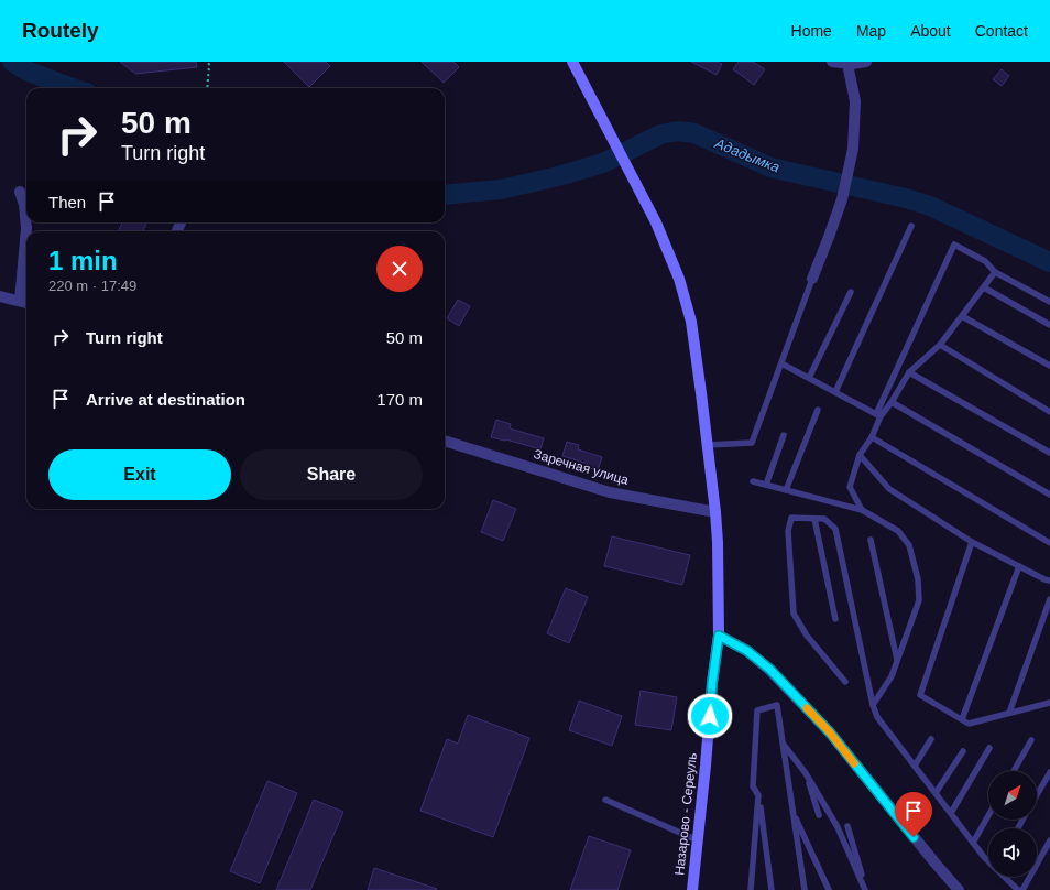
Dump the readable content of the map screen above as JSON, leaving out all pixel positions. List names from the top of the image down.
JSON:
{
  "streets": {
    "street": ["Заречная улица", "Назарово - Сереуль"]
  },
  "crossings": [
    ["Заречная улица", "Назарово - Сереуль"]
  ],
  "water": ["Ададымка"],
  "north": "top right",
  "page": {
    "header": "Routely",
    "nav": [
      "Home",
      "Map",
      "About",
      "Contact"
    ],
    "turn": ["50 m", "Turn right"],
    "then": "Then",
    "heading": ["1 min", "220 m · 17:49"],
    "list": [
      {
        "name": "Turn right",
        "value": "50 m"
      },
      {
        "name": "Arrive at destination",
        "value": "170 m"
      }
    ],
    "buttons": ["Exit", "Share"]
  }
}
